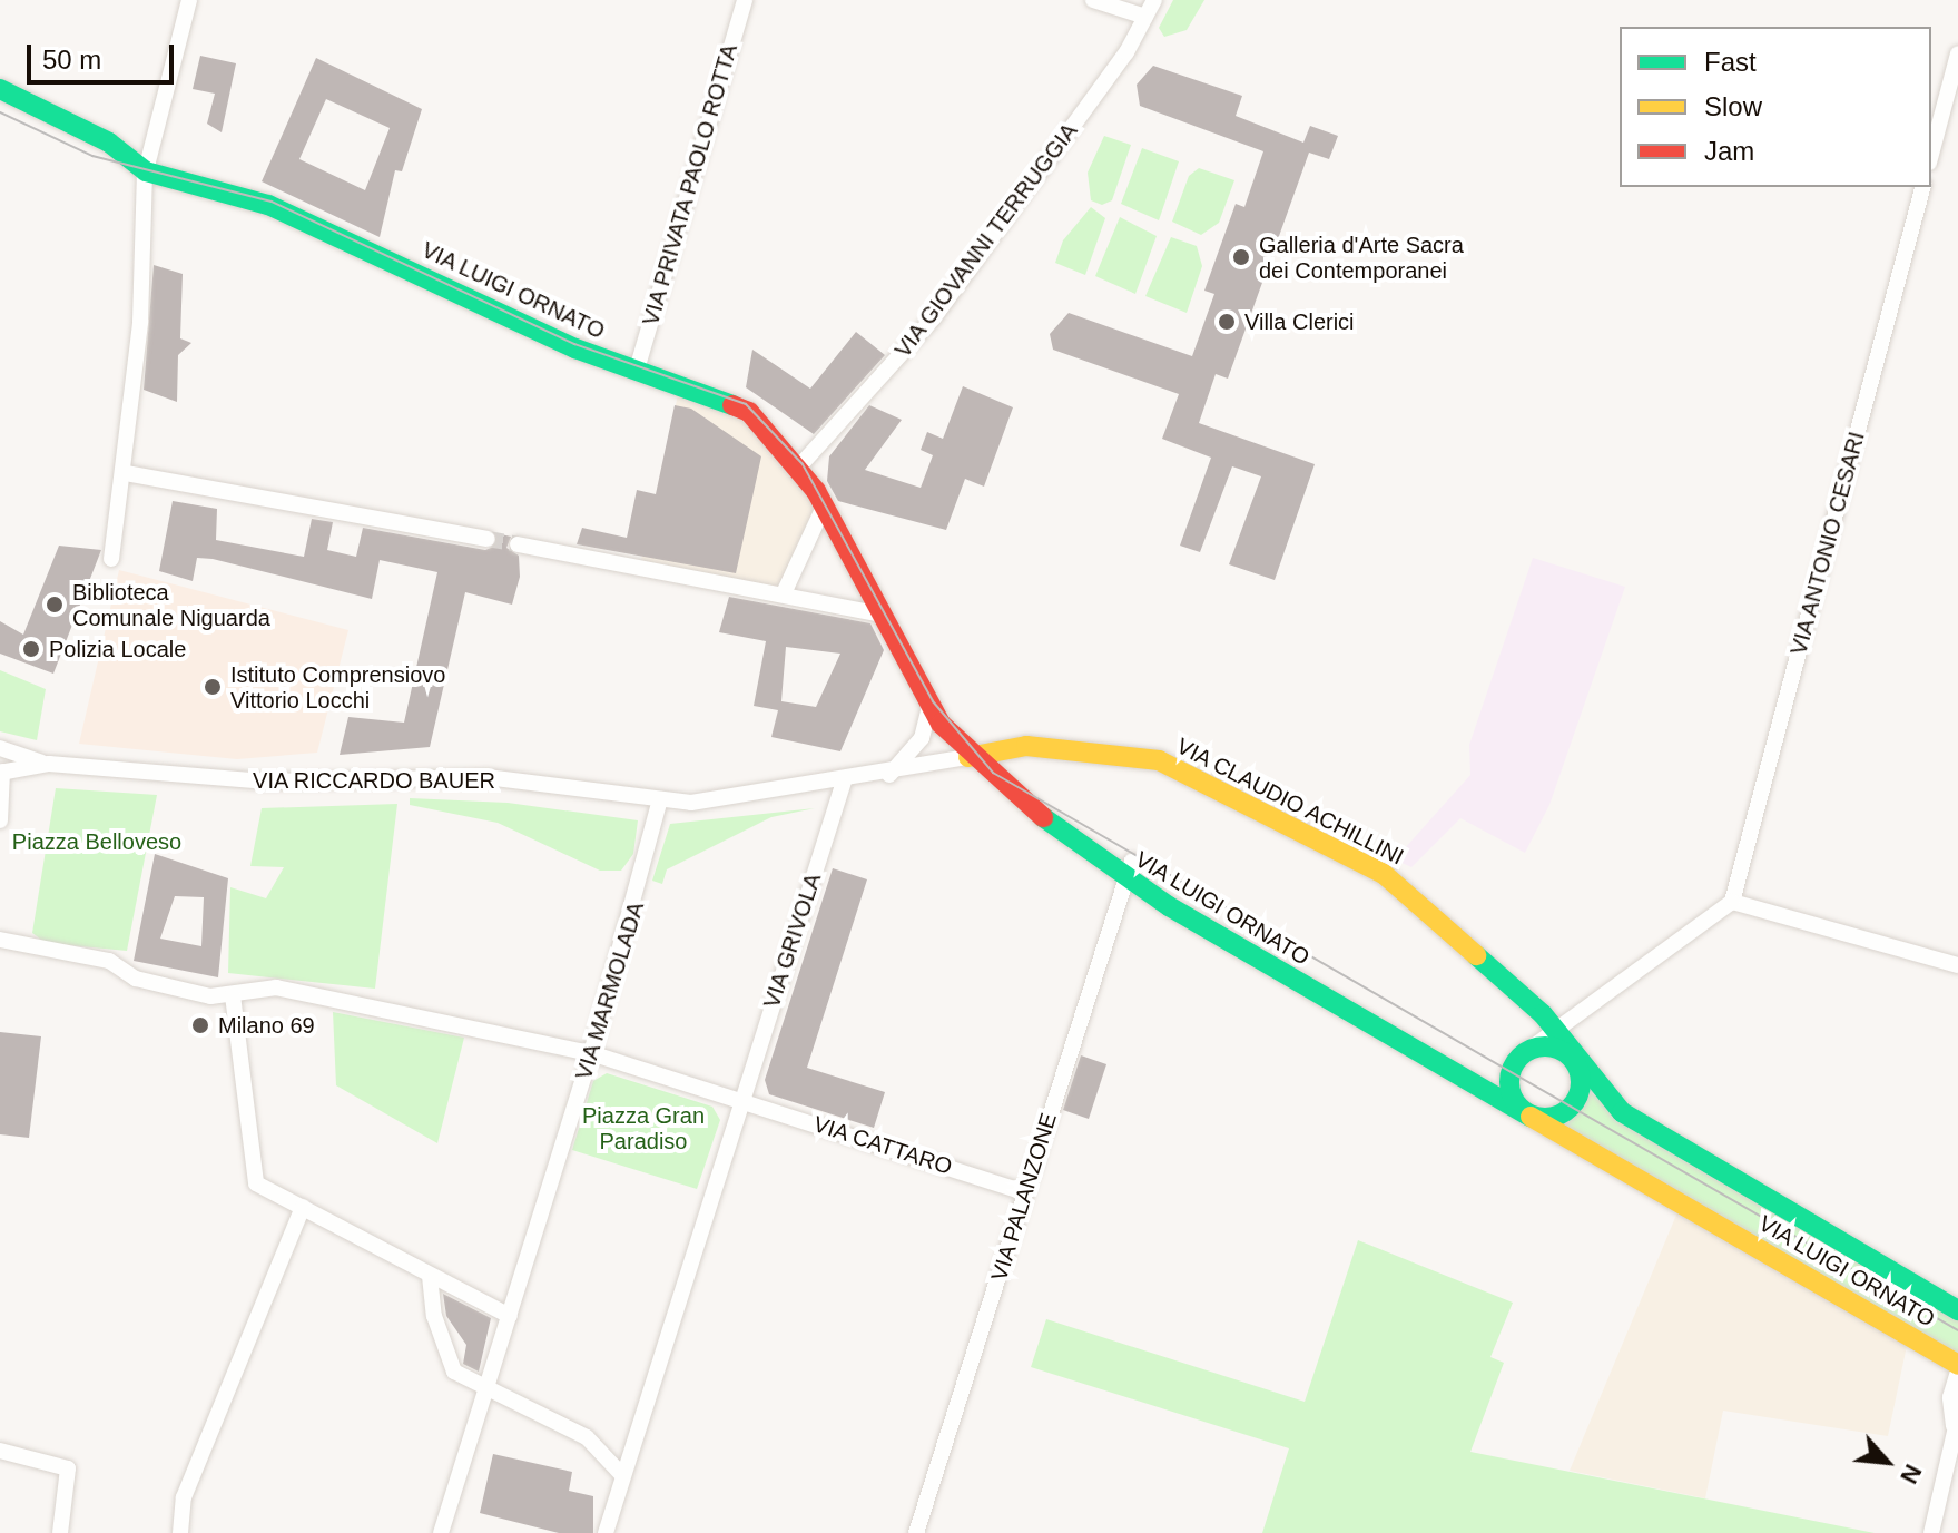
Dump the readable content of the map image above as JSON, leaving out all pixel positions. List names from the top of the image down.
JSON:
{
  "streets": {
    "main road": ["VIA LUIGI ORNATO", "VIA CLAUDIO ACHILLINI"],
    "street": [
      "VIA PRIVATA PAOLO ROTTA",
      "VIA GIOVANNI TERRUGGIA",
      "VIA ANTONIO CESARI",
      "VIA RICCARDO BAUER",
      "VIA GRIVOLA",
      "VIA MARMOLADA",
      "VIA CATTARO",
      "VIA PALANZONE"
    ]
  },
  "crossings": [
    ["VIA PRIVATA PAOLO ROTTA", "VIA LUIGI ORNATO"],
    ["VIA GIOVANNI TERRUGGIA", "VIA LUIGI ORNATO"],
    ["VIA LUIGI ORNATO", "VIA RICCARDO BAUER"],
    ["VIA LUIGI ORNATO", "VIA CLAUDIO ACHILLINI"],
    ["VIA LUIGI ORNATO", "VIA PALANZONE"],
    ["VIA RICCARDO BAUER", "VIA CLAUDIO ACHILLINI"],
    ["VIA RICCARDO BAUER", "VIA GRIVOLA"],
    ["VIA RICCARDO BAUER", "VIA MARMOLADA"],
    ["VIA GRIVOLA", "VIA CATTARO"],
    ["VIA CATTARO", "VIA PALANZONE"]
  ],
  "parks": ["Piazza Belloveso", "Piazza Gran Paradiso"],
  "places": [
    "Galleria d'Arte Sacra dei Contemporanei",
    "Villa Clerici",
    "Biblioteca Comunale Niguarda",
    "Polizia Locale",
    "Istituto Comprensiovo Vittorio Locchi",
    "Milano 69"
  ],
  "legend": ["Fast", "Slow", "Jam"],
  "scale_bar": "50 m",
  "north": "bottom right"
}
